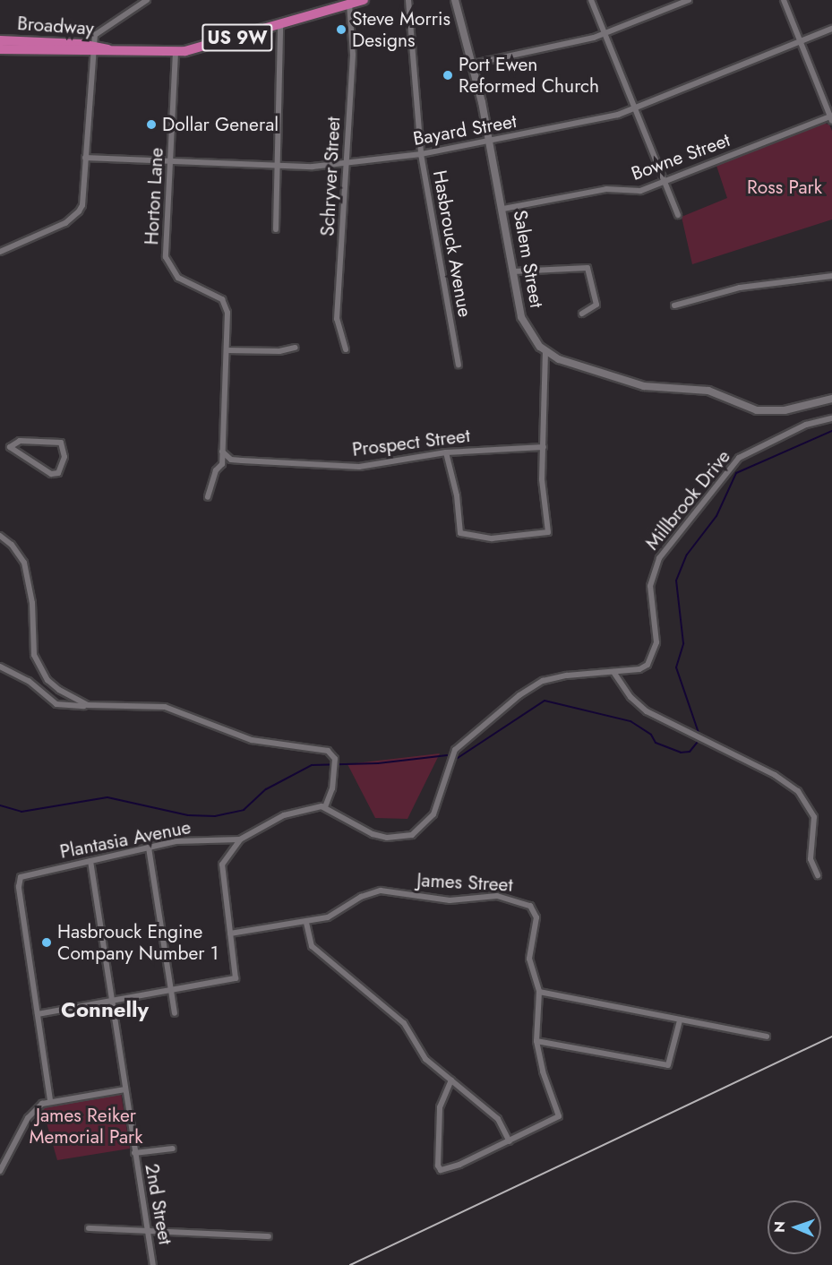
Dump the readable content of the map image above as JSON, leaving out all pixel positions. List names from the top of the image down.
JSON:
{
  "streets": {
    "highway": ["Broadway", "US 9W"],
    "street": [
      "Bayard Street",
      "Bowne Street",
      "Schryver Street",
      "Horton Lane",
      "Hasbrouck Avenue",
      "Salem Street",
      "Prospect Street",
      "Millbrook Drive",
      "Plantasia Avenue",
      "James Street",
      "2nd Street"
    ]
  },
  "crossings": [
    ["Broadway", "Schryver Street"],
    ["Broadway", "Horton Lane"],
    ["Bayard Street", "Schryver Street"],
    ["Bayard Street", "Horton Lane"],
    ["Bayard Street", "Hasbrouck Avenue"],
    ["Bayard Street", "Salem Street"],
    ["Bowne Street", "Salem Street"],
    ["Horton Lane", "Prospect Street"],
    ["Millbrook Drive", "Plantasia Avenue"],
    ["Plantasia Avenue", "2nd Street"]
  ],
  "districts": ["Connelly"],
  "parks": ["Ross Park", "James Reiker Memorial Park"],
  "places": [
    "Steve Morris Designs",
    "Port Ewen Reformed Church",
    "Dollar General",
    "Hasbrouck Engine Company Number 1"
  ],
  "north": "left"
}
